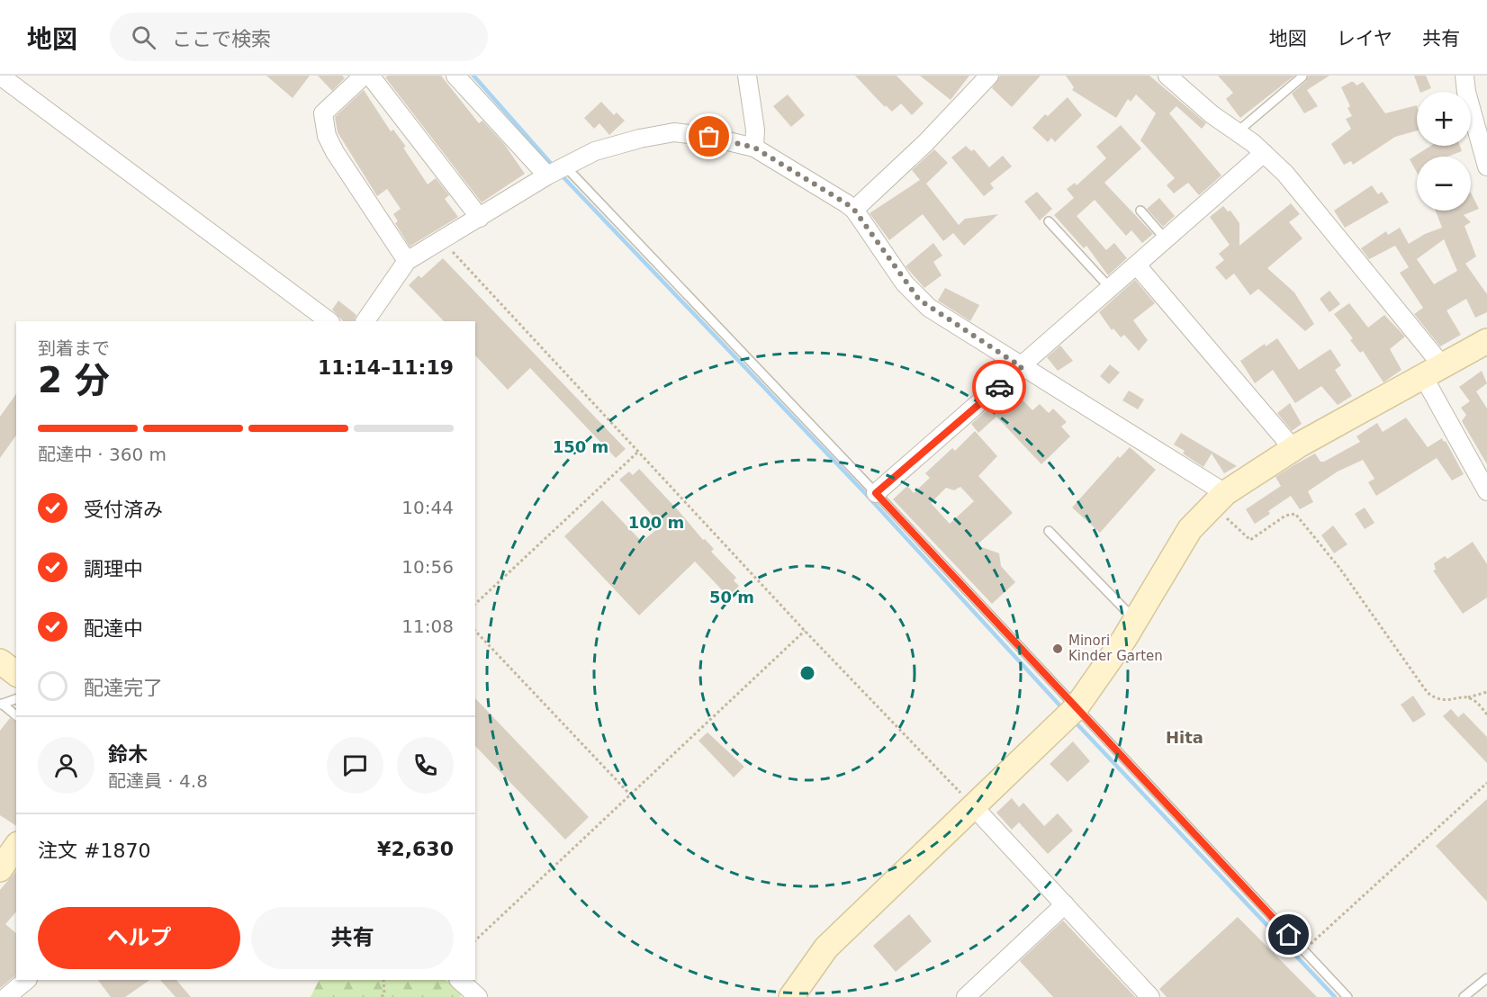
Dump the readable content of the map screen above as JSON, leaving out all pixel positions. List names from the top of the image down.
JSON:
{
  "districts": ["Hita"],
  "places": ["Minori Kinder Garten"],
  "page": {
    "header": "地図",
    "search": "ここで検索",
    "nav": ["地図", "レイヤ", "共有"],
    "map_buttons": ["+", "−"],
    "heading": ["2 分", "到着まで", "11:14–11:19"],
    "panel": [
      "鈴木",
      "配達員 · 4.8",
      "注文 #1870",
      "¥2,630"
    ],
    "bar": "配達中 · 360 m",
    "list": [
      ["受付済み", "10:44"],
      ["調理中", "10:56"],
      ["配達中", "11:08"],
      "配達完了"
    ],
    "buttons": ["ヘルプ", "共有"]
  },
  "rings": ["150 m", "100 m", "50 m"]
}
